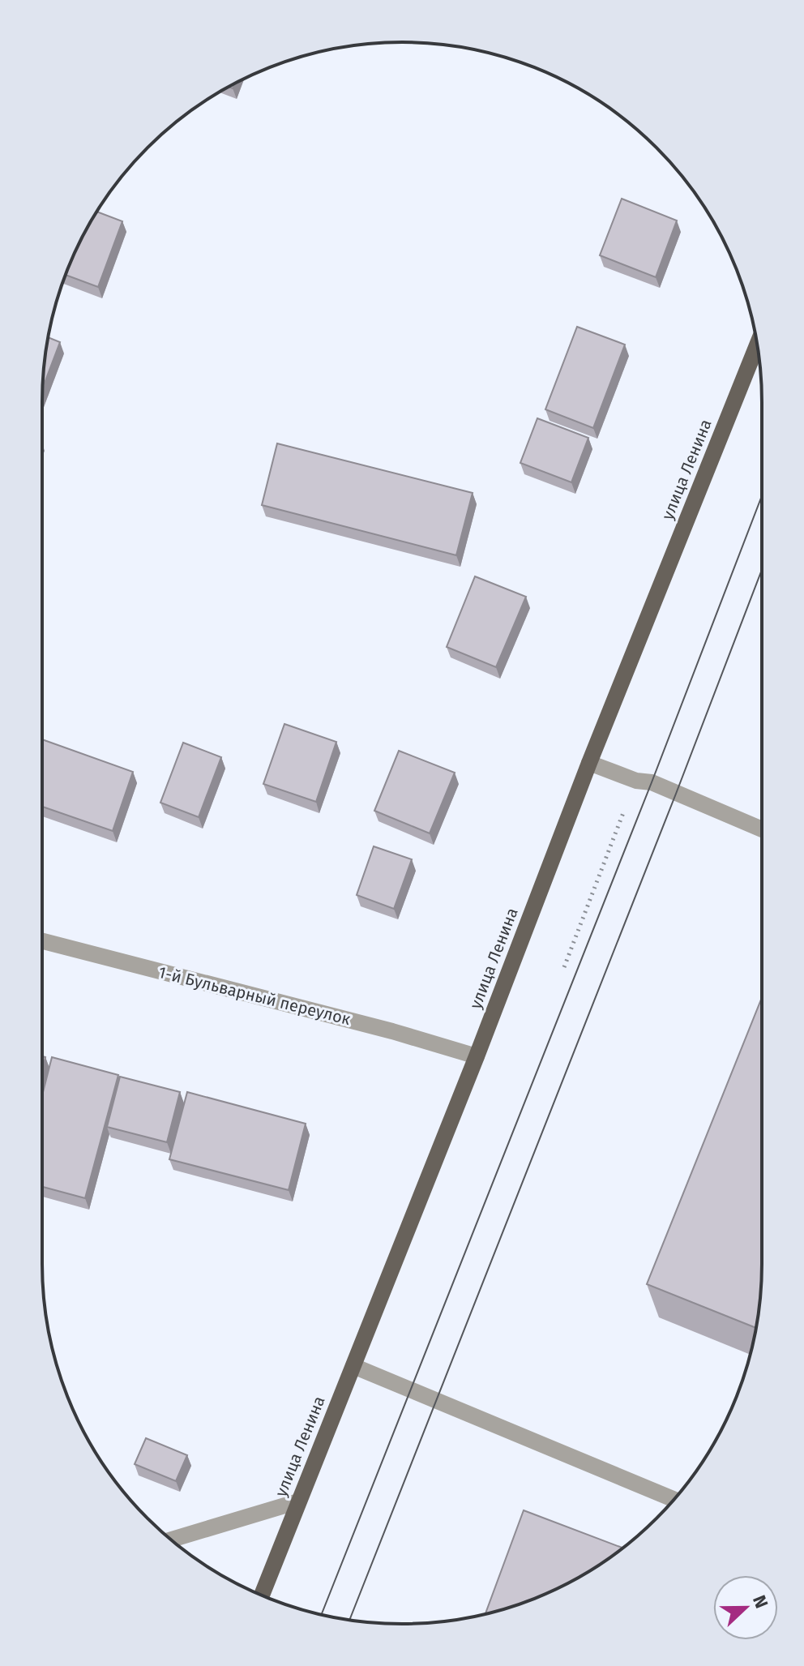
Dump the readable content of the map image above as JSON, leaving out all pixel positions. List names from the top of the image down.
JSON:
{
  "streets": {
    "main road": ["улица Ленина"],
    "street": ["1-й Бульварный переулок"]
  },
  "crossings": [
    ["улица Ленина", "1-й Бульварный переулок"]
  ],
  "north": "right"
}
